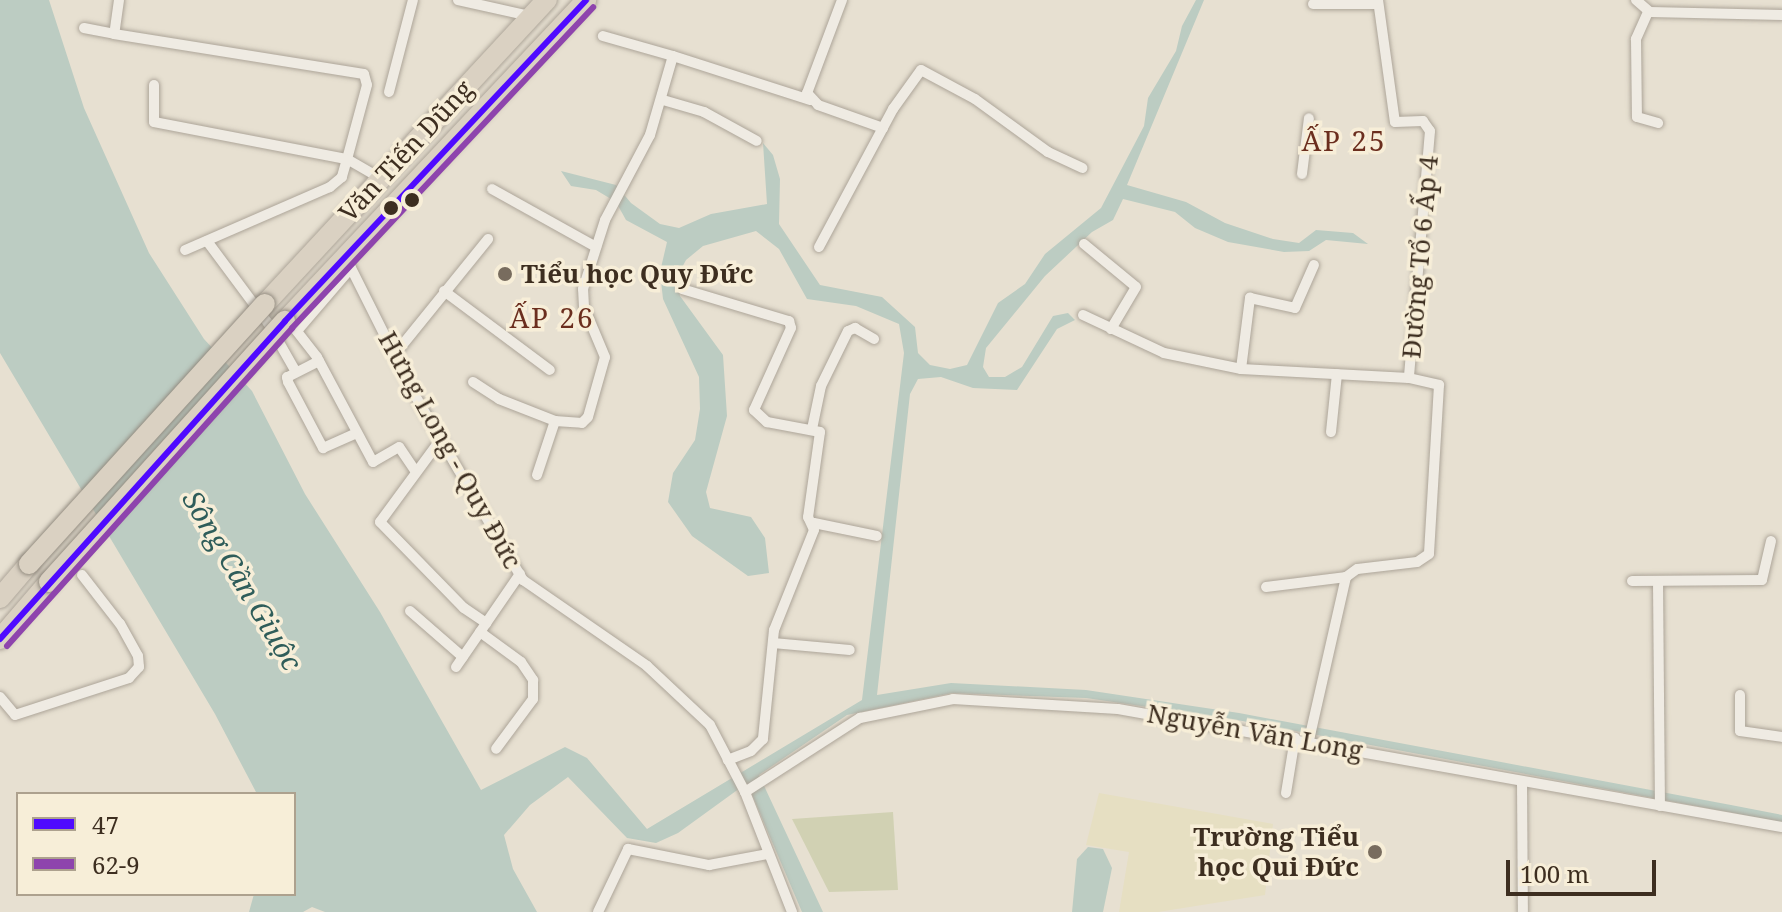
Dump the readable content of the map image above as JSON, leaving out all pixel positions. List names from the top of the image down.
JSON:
{
  "streets": {
    "highway": ["Văn Tiến Dũng"],
    "street": ["Đường Tổ 6 Ấp 4", "Hưng Long - Quy Đức", "Nguyễn Văn Long"]
  },
  "crossings": [
    ["Hưng Long - Quy Đức", "Nguyễn Văn Long"]
  ],
  "districts": ["ẤP 25", "ẤP 26"],
  "water": ["Sông Cần Giuộc"],
  "places": ["Tiểu học Quy Đức", "Trường Tiểu học Qui Đức"],
  "lines": ["transit line 47", "transit line 62-9"],
  "legend": ["47", "62-9"],
  "scale_bar": "100 m"
}
